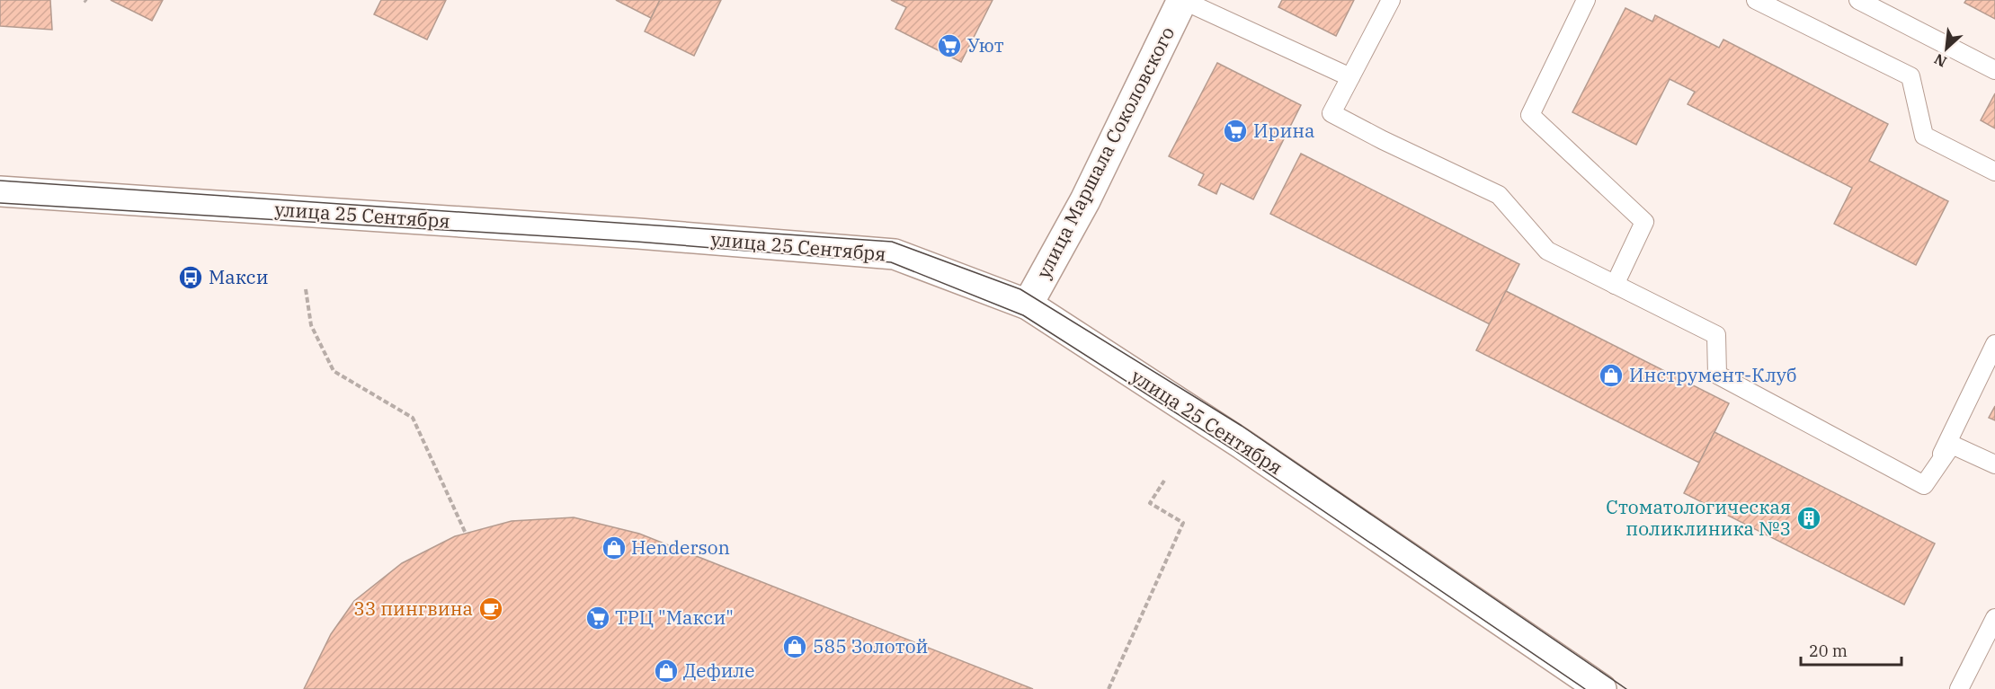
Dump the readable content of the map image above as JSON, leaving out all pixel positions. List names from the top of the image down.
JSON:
{
  "streets": {
    "main road": ["улица Маршала Соколовского", "улица 25 Сентября"]
  },
  "crossings": [
    ["улица Маршала Соколовского", "улица 25 Сентября"]
  ],
  "places": {
    "supermarket": ["Уют", "Ирина", "ТРЦ \"Макси\""],
    "bus stop": ["Макси"],
    "shop": [
      "Инструмент-Клуб",
      "Henderson",
      "585 Золотой",
      "Дефиле"
    ],
    "building": ["Стоматологическая поликлиника №3"],
    "cafe": ["33 пингвина"]
  },
  "scale_bar": "20 m",
  "north": "bottom left"
}
